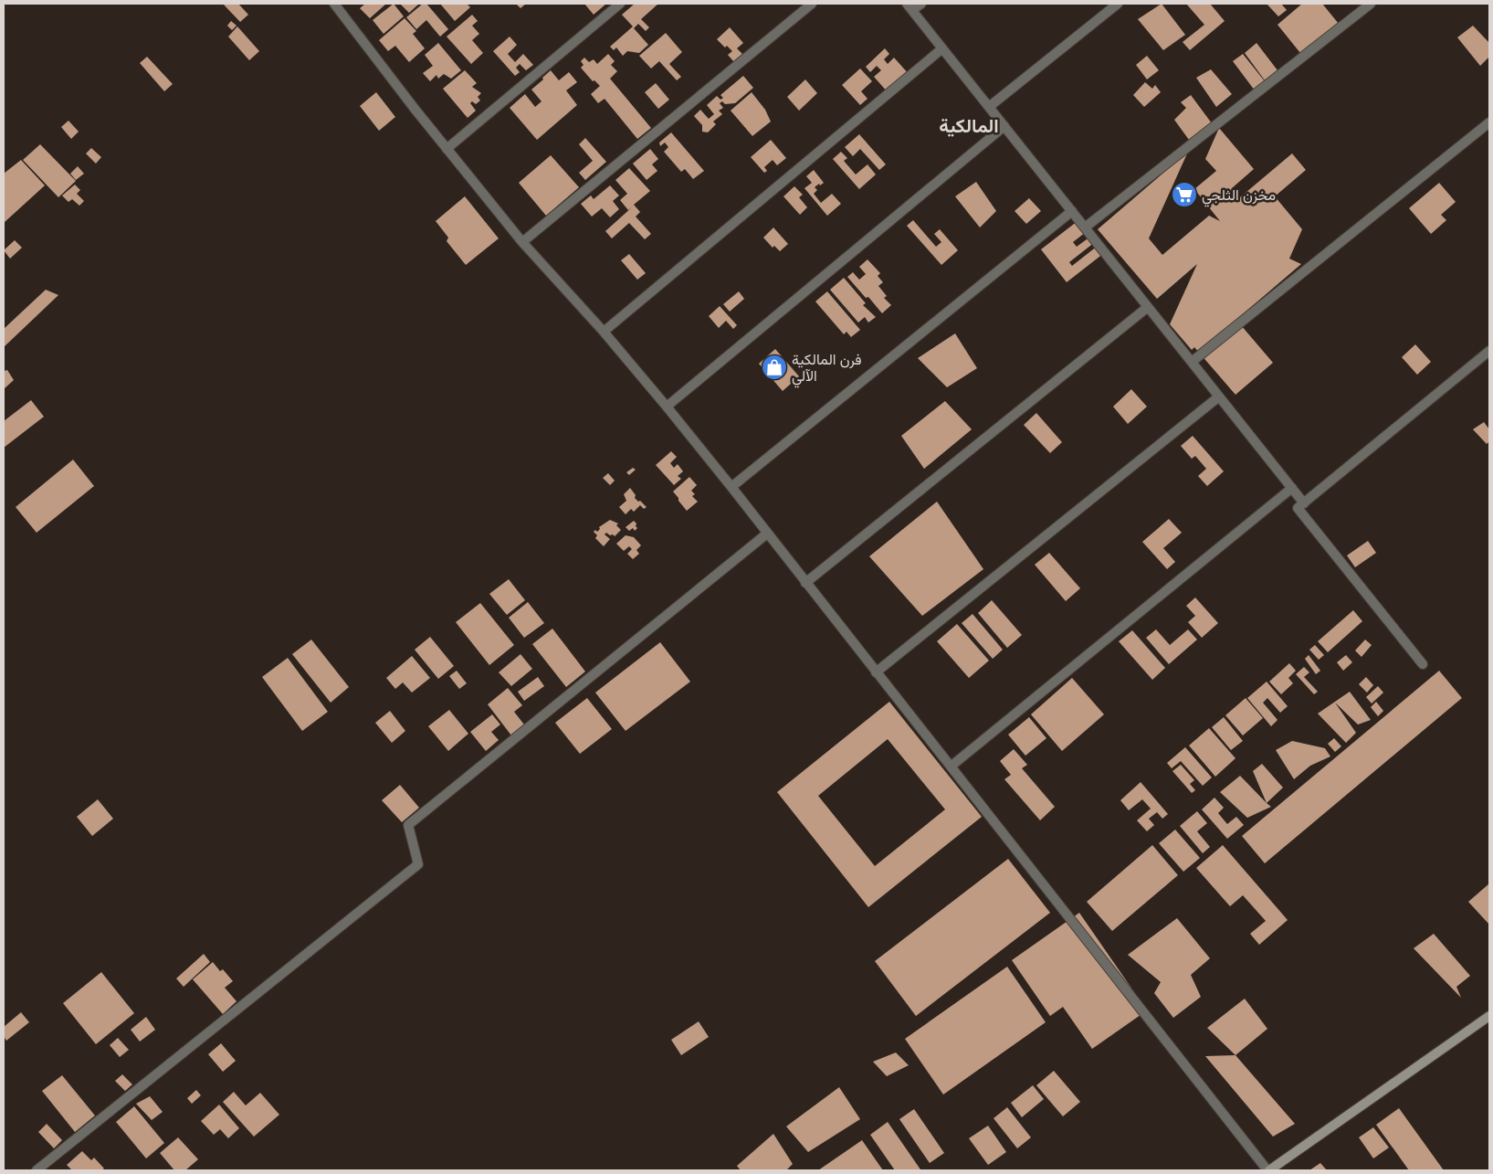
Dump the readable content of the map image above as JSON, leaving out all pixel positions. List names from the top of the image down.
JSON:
{
  "districts": ["المالكية"],
  "places": {
    "supermarket": ["مخزن الثلجي"],
    "shop": ["فرن المالكية الآلي"]
  }
}
